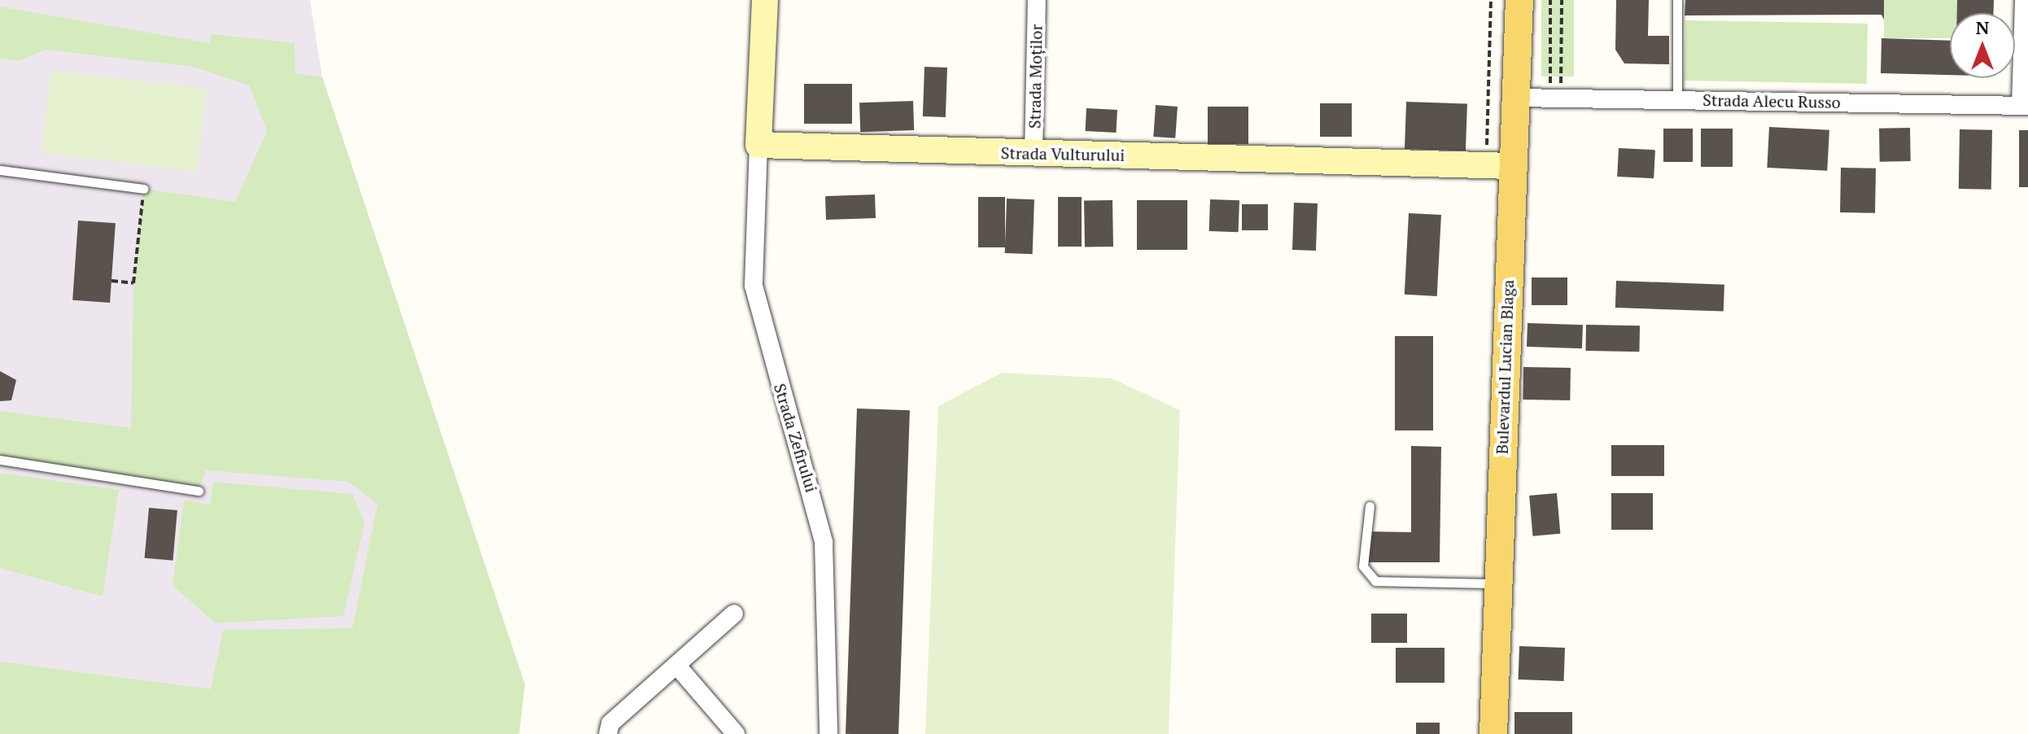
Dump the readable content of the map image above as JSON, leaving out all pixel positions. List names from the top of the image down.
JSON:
{
  "streets": {
    "main road": ["Bulevardul Lucian Blaga"],
    "street": [
      "Strada Moților",
      "Strada Alecu Russo",
      "Strada Vulturului",
      "Strada Zefirului"
    ]
  },
  "crossings": [
    ["Strada Moților", "Strada Vulturului"],
    ["Strada Alecu Russo", "Bulevardul Lucian Blaga"],
    ["Strada Vulturului", "Bulevardul Lucian Blaga"],
    ["Strada Vulturului", "Strada Zefirului"]
  ],
  "north": "top"
}
